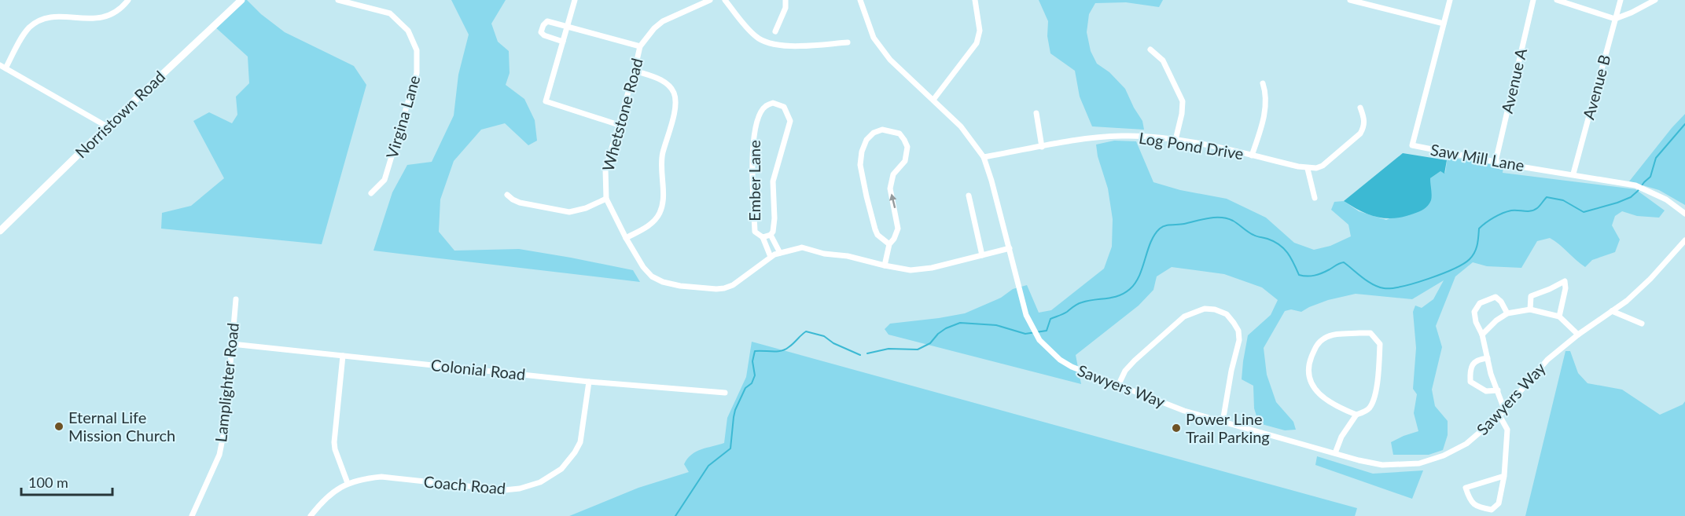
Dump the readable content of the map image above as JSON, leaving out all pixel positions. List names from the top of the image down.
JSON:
{
  "streets": {
    "main road": ["Norristown Road"],
    "street": [
      "Avenue A",
      "Avenue B",
      "Whetstone Road",
      "Virgina Lane",
      "Log Pond Drive",
      "Saw Mill Lane",
      "Ember Lane",
      "Colonial Road",
      "Lamplighter Road",
      "Sawyers Way",
      "Coach Road"
    ]
  },
  "crossings": [
    ["Avenue A", "Saw Mill Lane"],
    ["Avenue B", "Saw Mill Lane"],
    ["Whetstone Road", "Ember Lane"],
    ["Whetstone Road", "Sawyers Way"],
    ["Log Pond Drive", "Sawyers Way"],
    ["Colonial Road", "Lamplighter Road"],
    ["Colonial Road", "Coach Road"]
  ],
  "places": ["Eternal Life Mission Church", "Power Line Trail Parking"],
  "scale_bar": "100 m"
}
